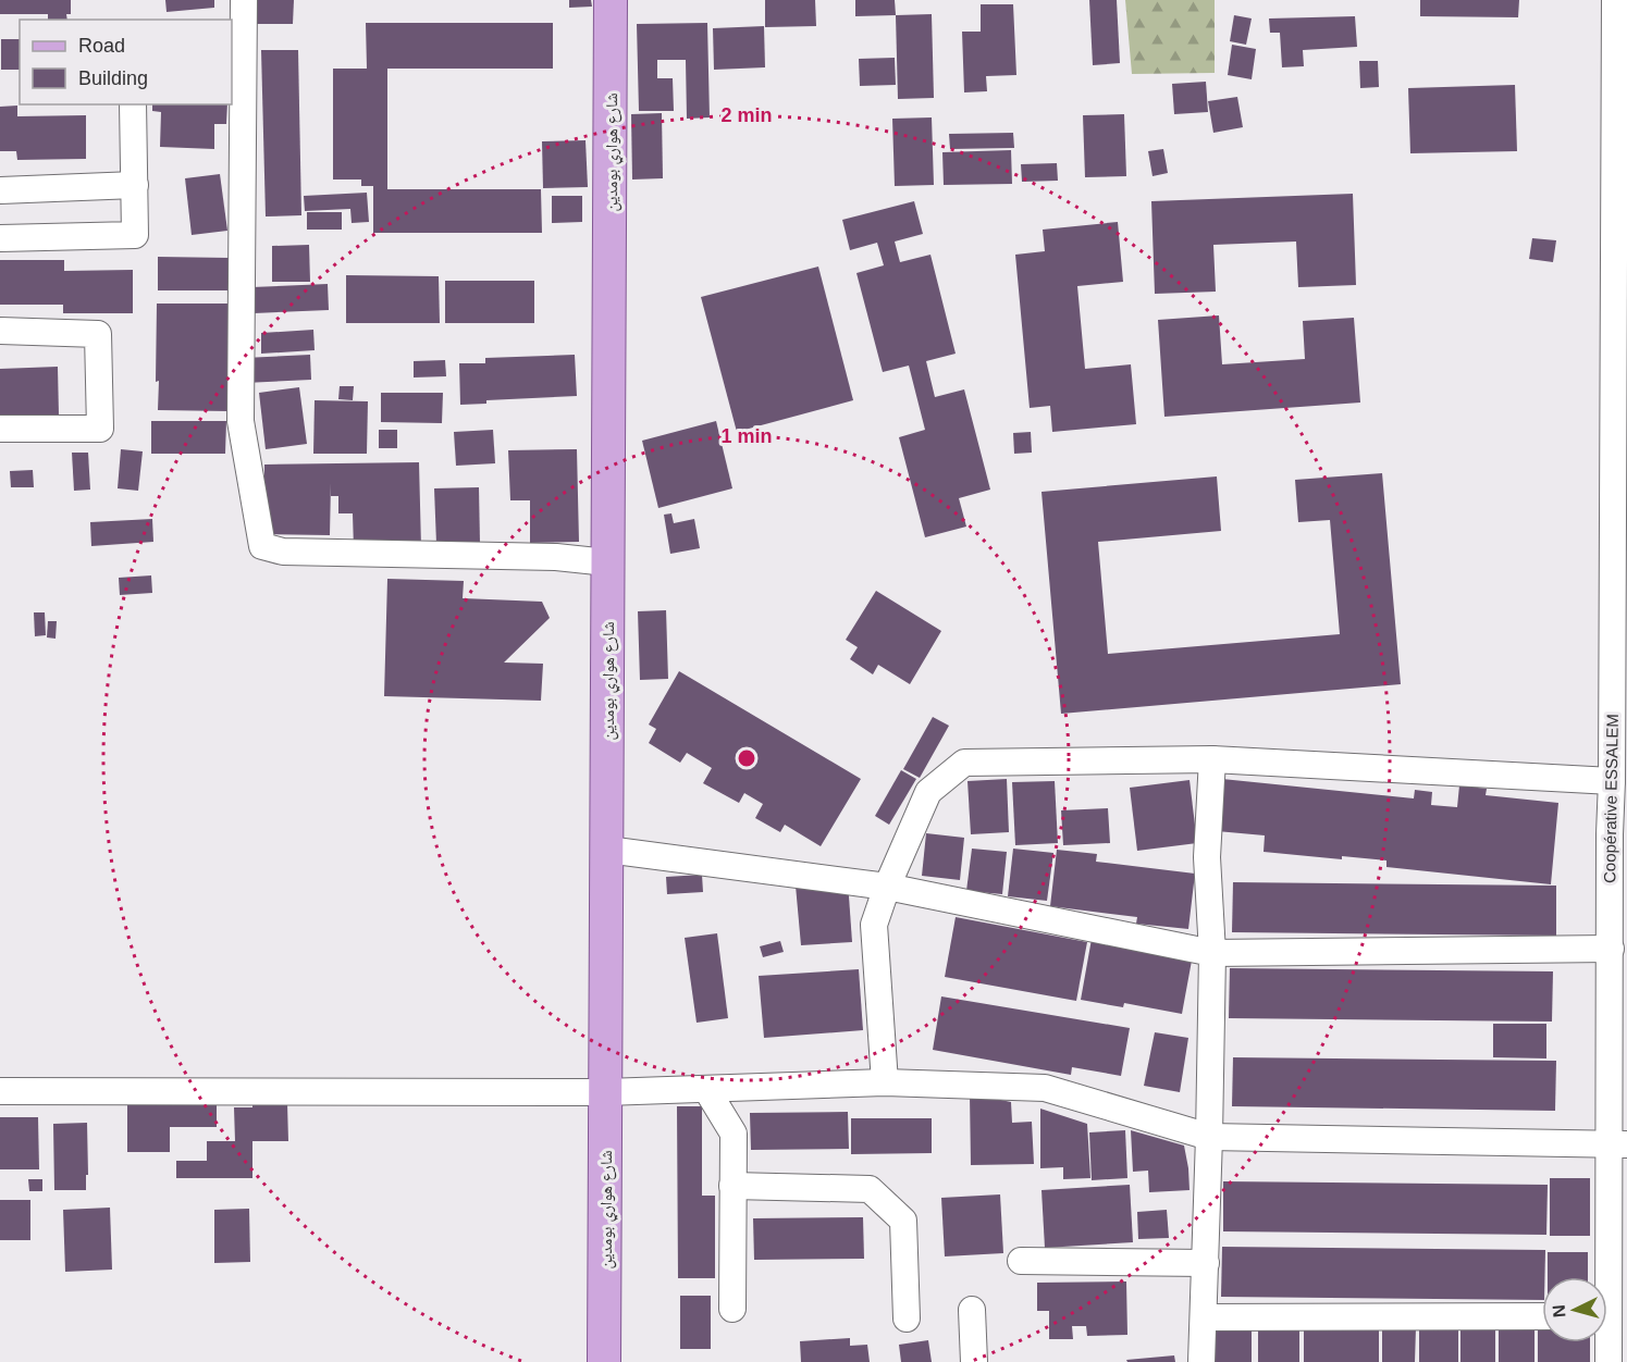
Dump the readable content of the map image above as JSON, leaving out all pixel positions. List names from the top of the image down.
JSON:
{
  "streets": {
    "main road": ["شارع هواري بومدين"],
    "street": ["Coopérative ESSALEM"]
  },
  "legend": ["Road", "Building"],
  "north": "left",
  "rings": ["2 min", "1 min"]
}
